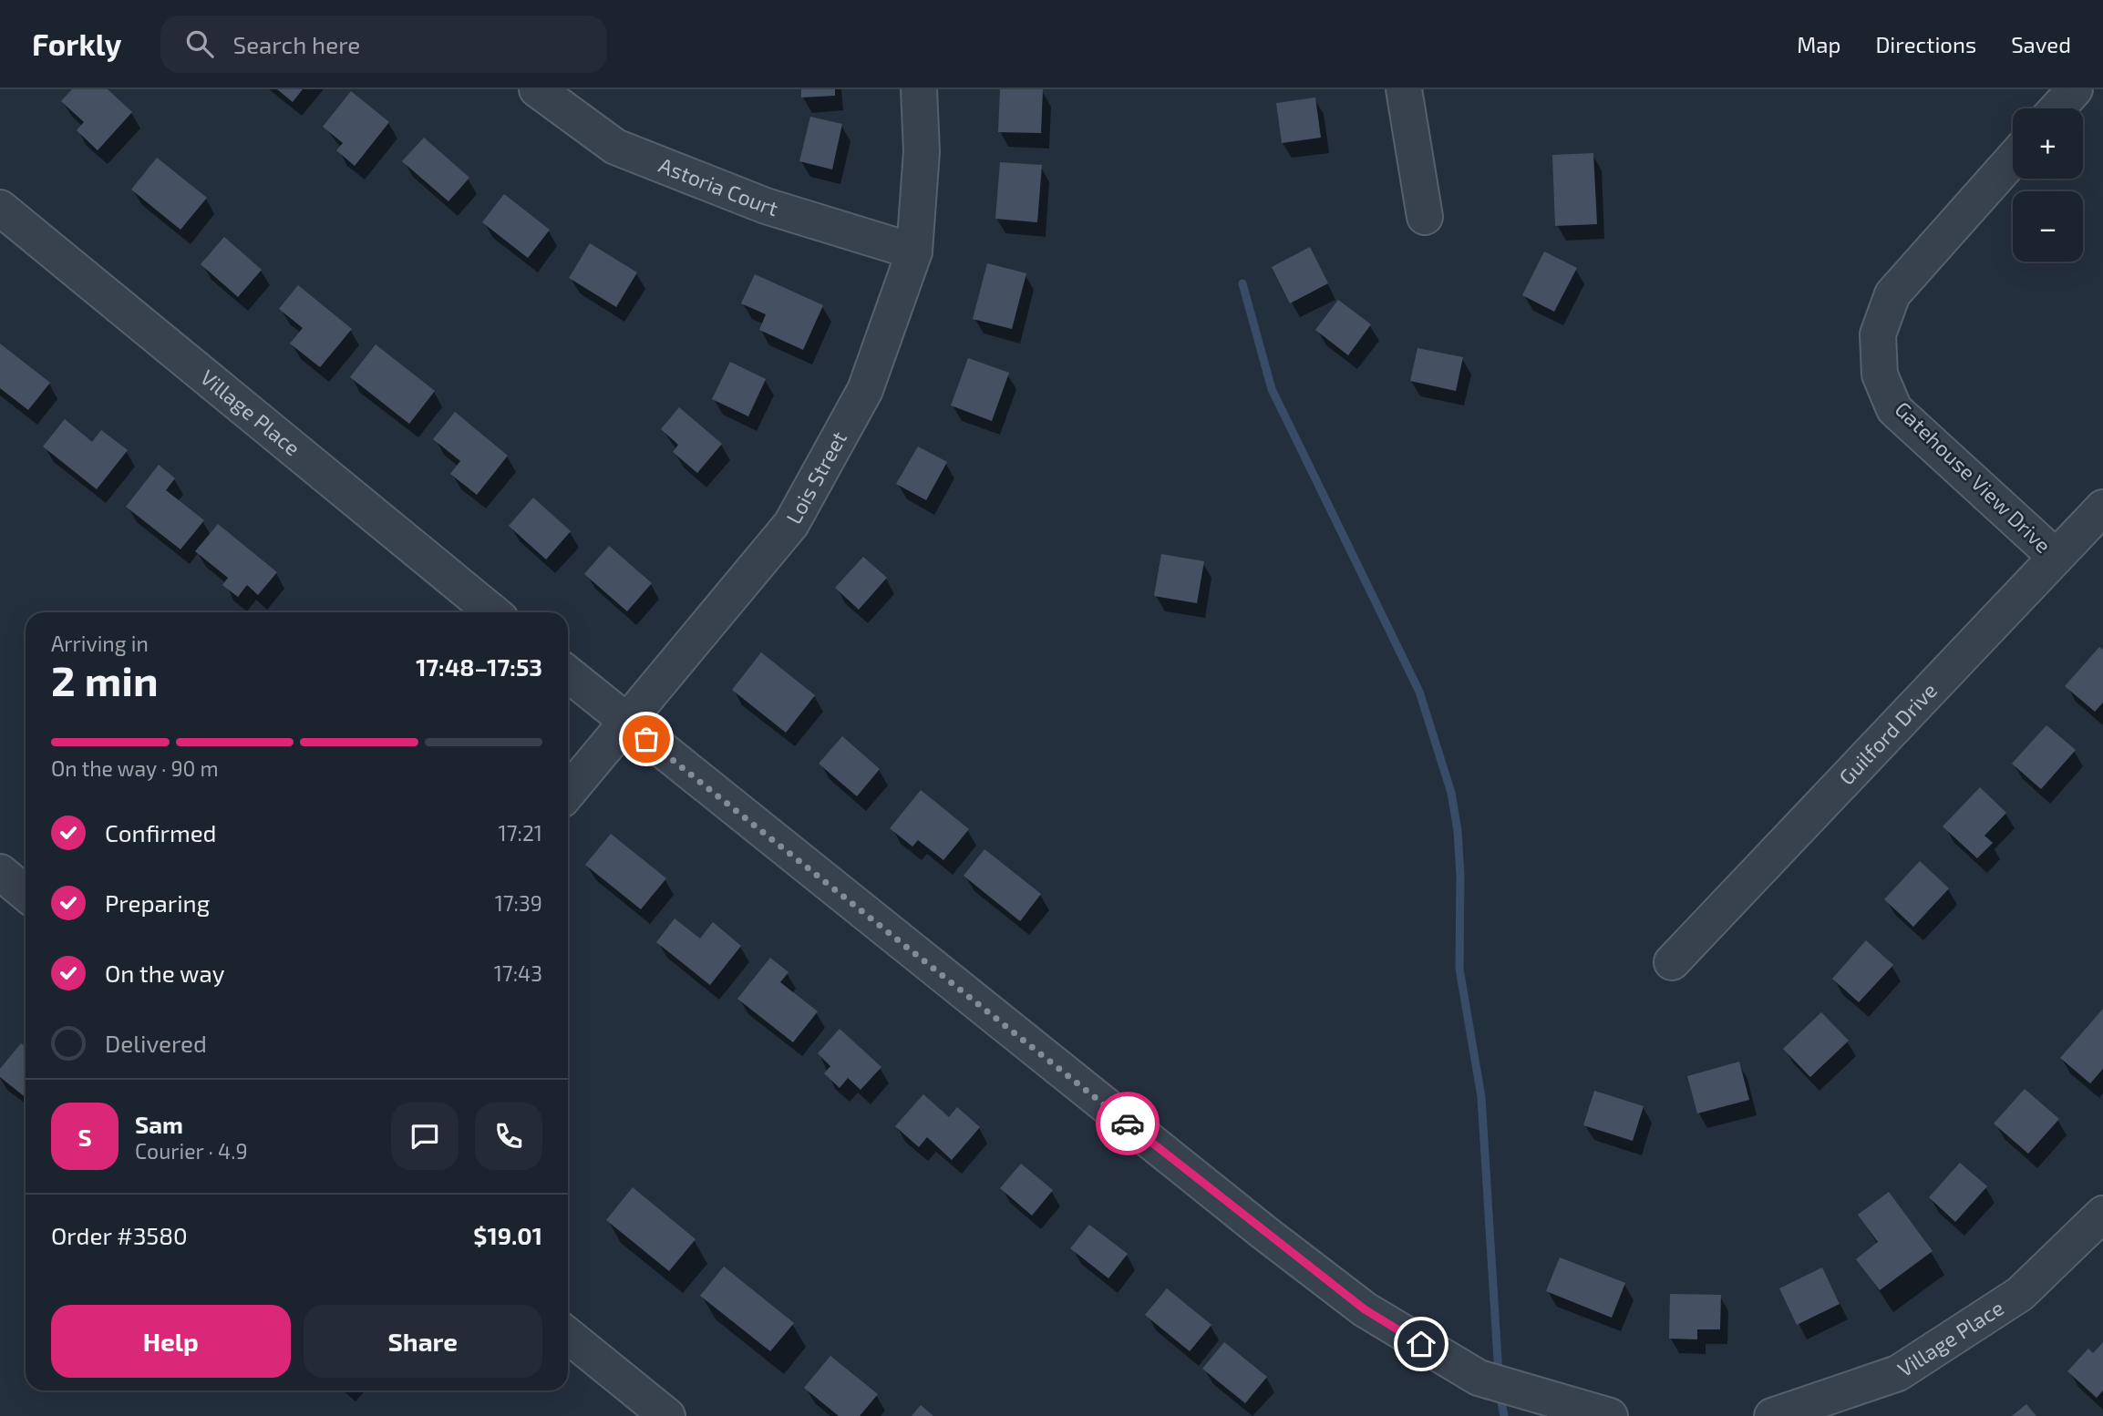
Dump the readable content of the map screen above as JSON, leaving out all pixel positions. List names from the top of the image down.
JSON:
{
  "streets": {
    "street": [
      "Astoria Court",
      "Village Place",
      "Gatehouse View Drive",
      "Lois Street",
      "Guilford Drive"
    ]
  },
  "crossings": [
    ["Astoria Court", "Lois Street"],
    ["Gatehouse View Drive", "Guilford Drive"]
  ],
  "page": {
    "header": "Forkly",
    "search": "Search here",
    "nav": ["Map", "Directions", "Saved"],
    "map_buttons": ["+", "−"],
    "heading": ["2 min", "Arriving in", "17:48–17:53"],
    "panel": [
      "Sam",
      "Courier · 4.9",
      "Order #3580",
      "$19.01"
    ],
    "bar": "On the way · 90 m",
    "list": [
      ["Confirmed", "17:21"],
      ["Preparing", "17:39"],
      ["On the way", "17:43"],
      "Delivered"
    ],
    "round": "S",
    "buttons": ["Help", "Share"]
  }
}
